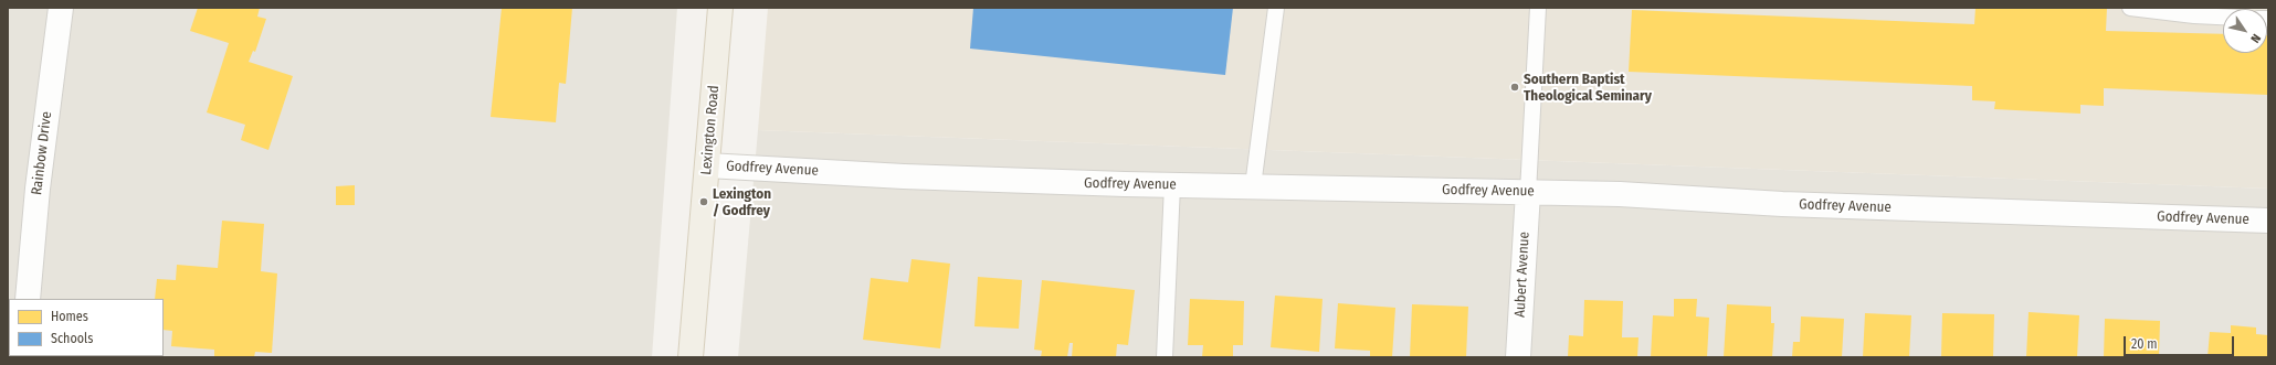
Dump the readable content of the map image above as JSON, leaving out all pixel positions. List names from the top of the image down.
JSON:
{
  "streets": {
    "main road": ["Lexington Road"],
    "street": ["Rainbow Drive", "Godfrey Avenue", "Aubert Avenue"]
  },
  "crossings": [
    ["Lexington Road", "Godfrey Avenue"],
    ["Godfrey Avenue", "Aubert Avenue"]
  ],
  "places": ["Southern Baptist Theological Seminary", "Lexington / Godfrey"],
  "legend": ["Homes", "Schools"],
  "scale_bar": "20 m",
  "north": "bottom right"
}
